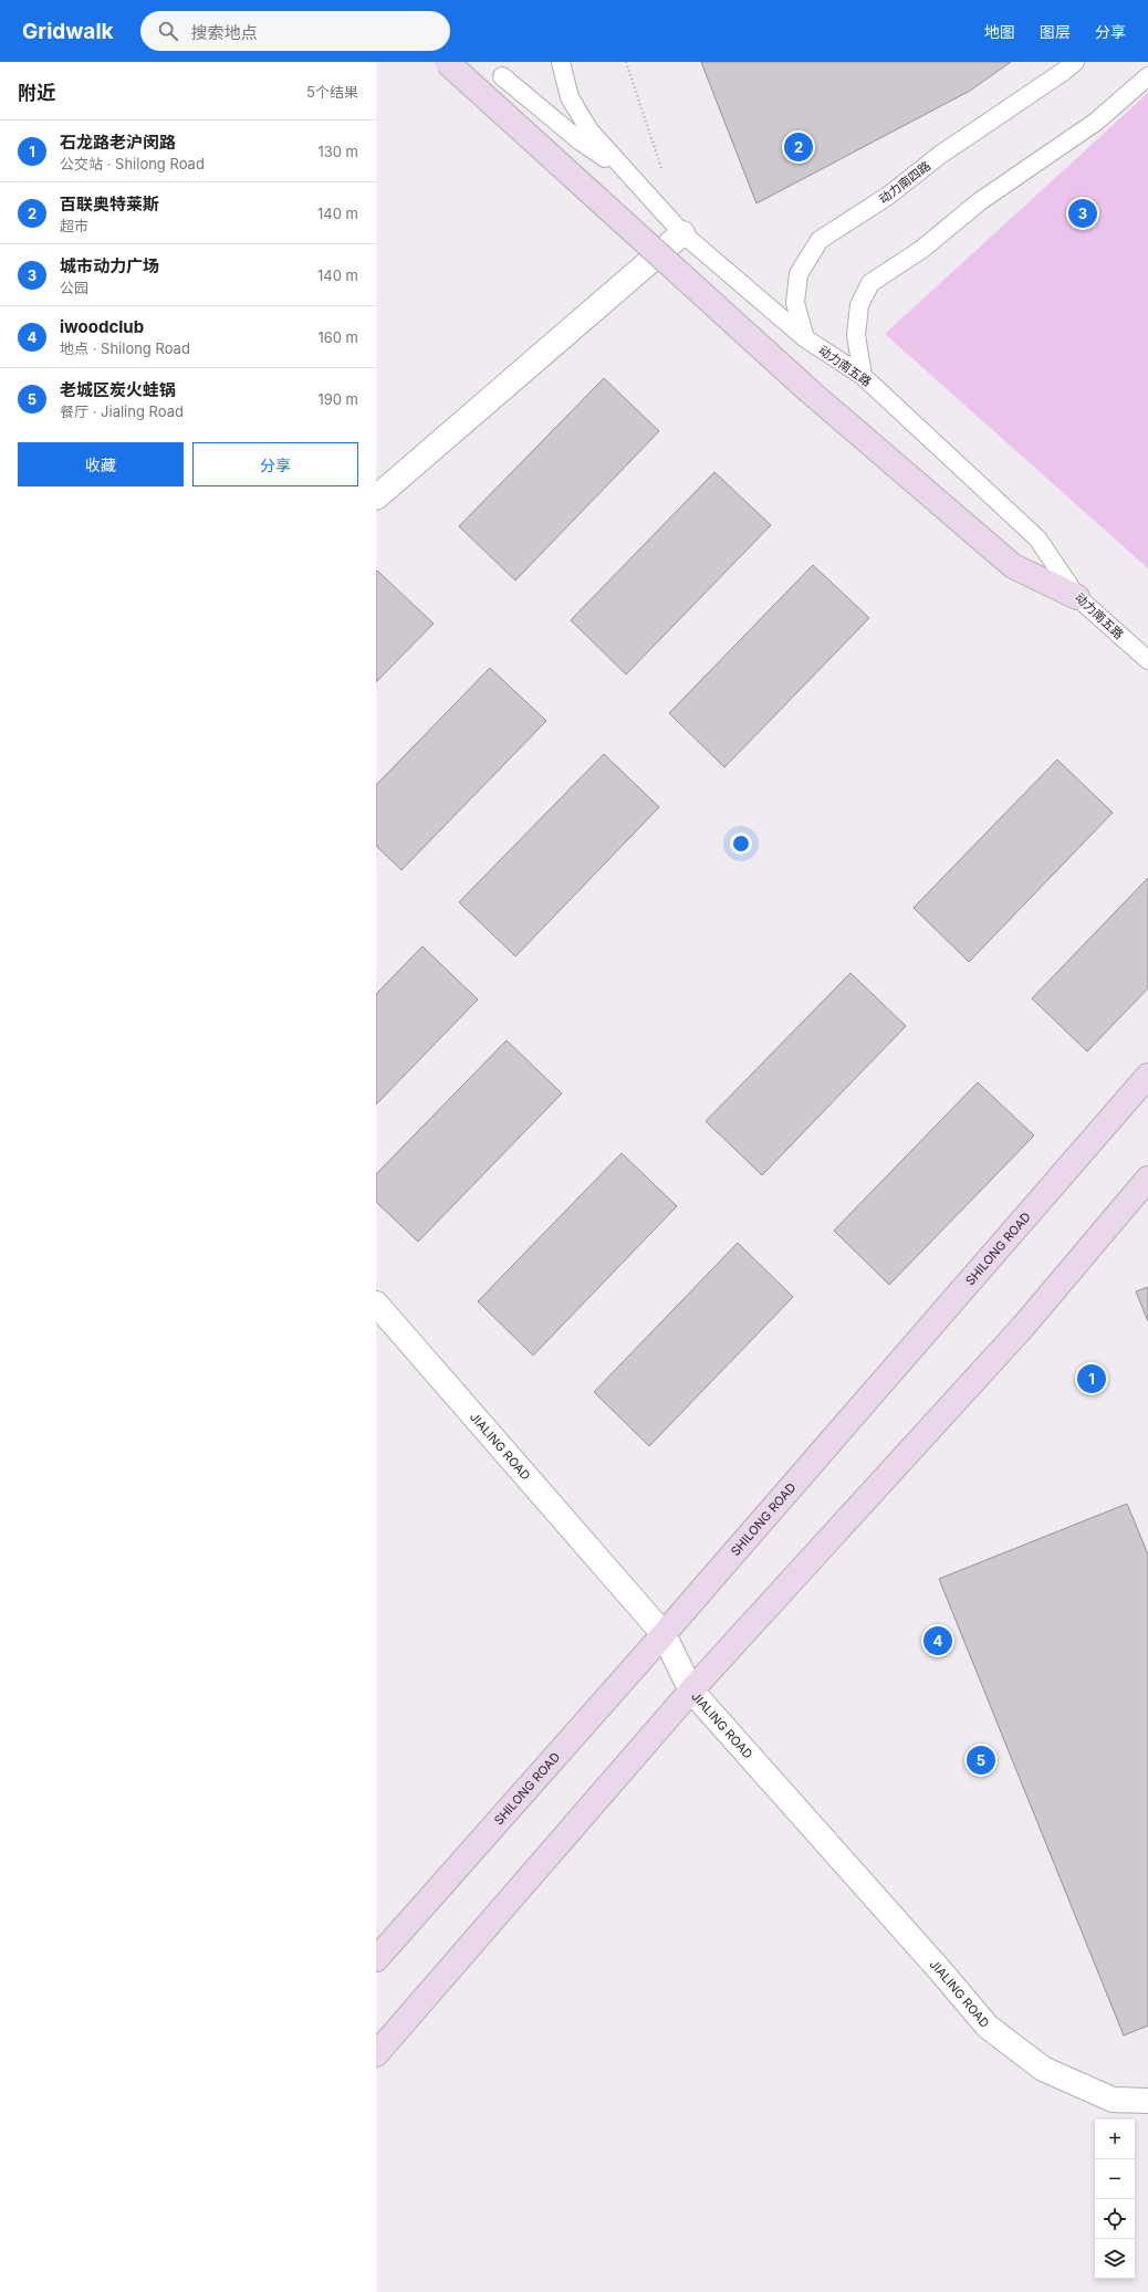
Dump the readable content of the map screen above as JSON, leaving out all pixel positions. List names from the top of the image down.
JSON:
{
  "streets": {
    "main road": ["SHILONG ROAD"],
    "street": ["JIALING ROAD"],
    "lane": ["动力南四路", "动力南五路"]
  },
  "crossings": [
    ["动力南四路", "动力南五路"],
    ["SHILONG ROAD", "JIALING ROAD"]
  ],
  "page": {
    "header": "Gridwalk",
    "search": "搜索地点",
    "nav": ["地图", "图层", "分享"],
    "heading": ["附近", "5个结果"],
    "list": [
      {
        "mark": "1",
        "name": "石龙路老沪闵路",
        "note": "公交站 · Shilong Road",
        "value": "130 m"
      },
      {
        "mark": "2",
        "name": "百联奥特莱斯",
        "note": "超市",
        "value": "140 m"
      },
      {
        "mark": "3",
        "name": "城市动力广场",
        "note": "公园",
        "value": "140 m"
      },
      {
        "mark": "4",
        "name": "iwoodclub",
        "note": "地点 · Shilong Road",
        "value": "160 m"
      },
      {
        "mark": "5",
        "name": "老城区炭火蛙锅",
        "note": "餐厅 · Jialing Road",
        "value": "190 m"
      }
    ],
    "pins": [
      "2",
      "3",
      "1",
      "4",
      "5"
    ],
    "buttons": ["收藏", "分享"],
    "map_buttons": ["+", "−"]
  }
}
